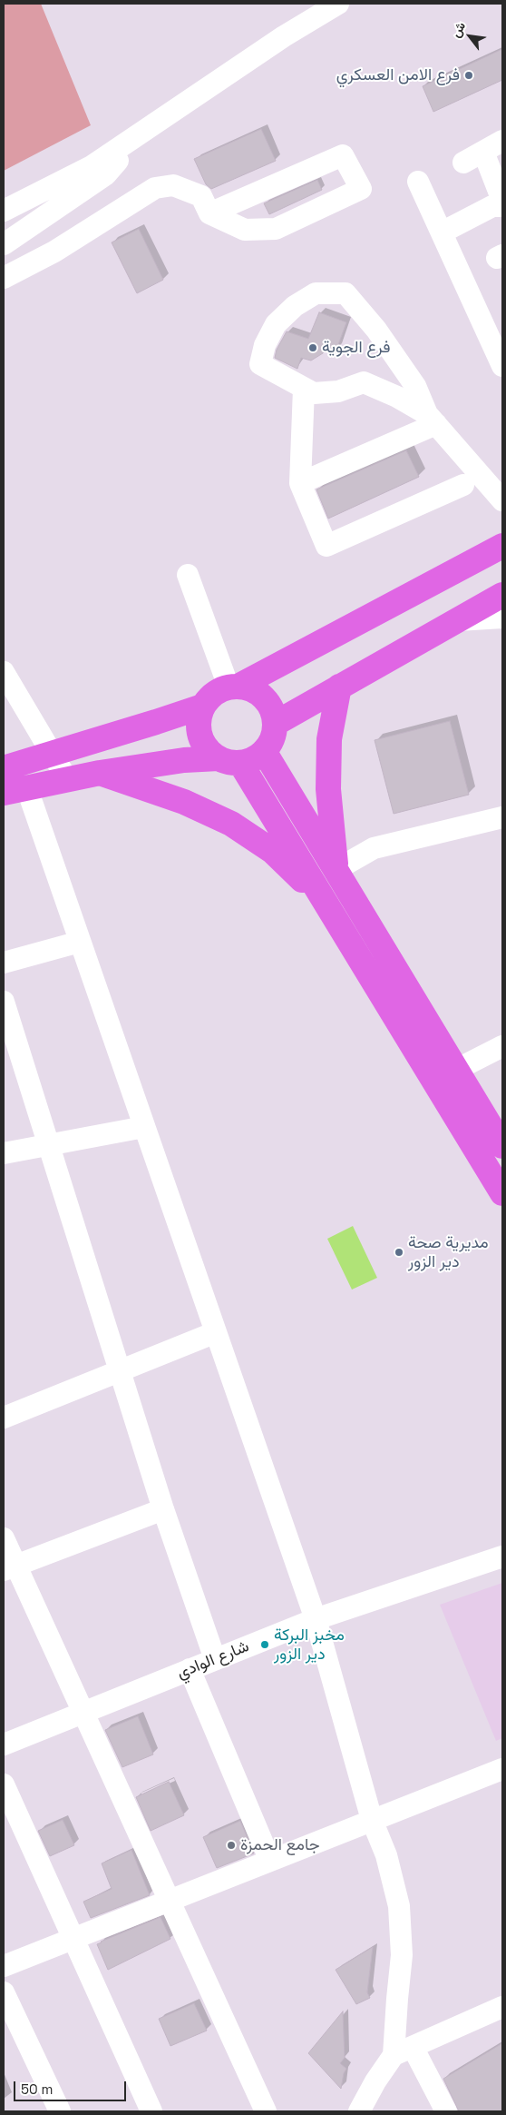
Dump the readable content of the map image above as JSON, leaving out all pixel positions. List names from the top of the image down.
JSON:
{
  "streets": {
    "street": ["شارع الوادي"]
  },
  "places": [
    "فرع الامن العسكري",
    "فرع الجوية",
    "مديرية صحة دير الزور",
    "مخبز البركة دير الزور",
    "جامع الحمزة"
  ],
  "scale_bar": "50 m",
  "north": "top left"
}
